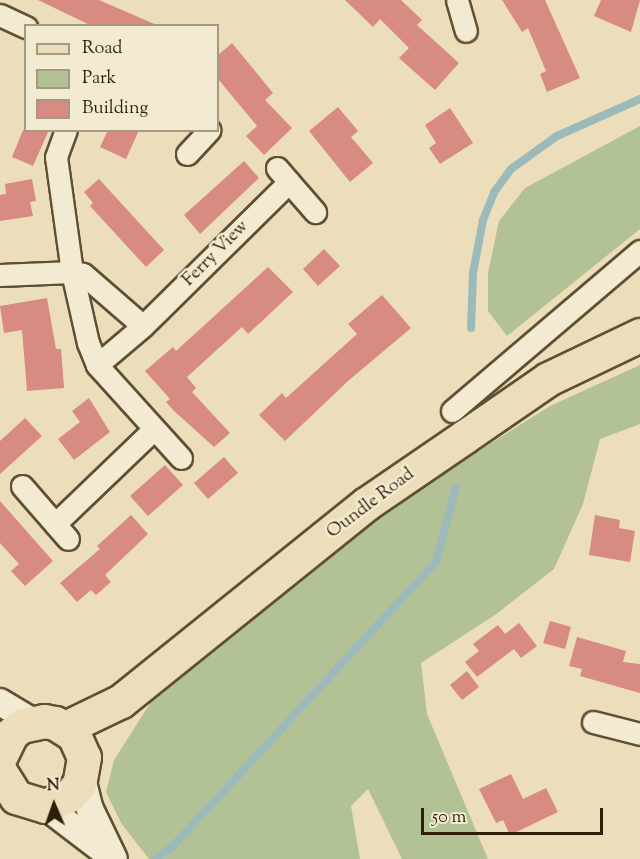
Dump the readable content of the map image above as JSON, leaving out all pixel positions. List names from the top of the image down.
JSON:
{
  "streets": {
    "main road": ["Oundle Road"],
    "street": ["Ferry View"]
  },
  "legend": ["Road", "Park", "Building"],
  "scale_bar": "50 m",
  "north": "top"
}
